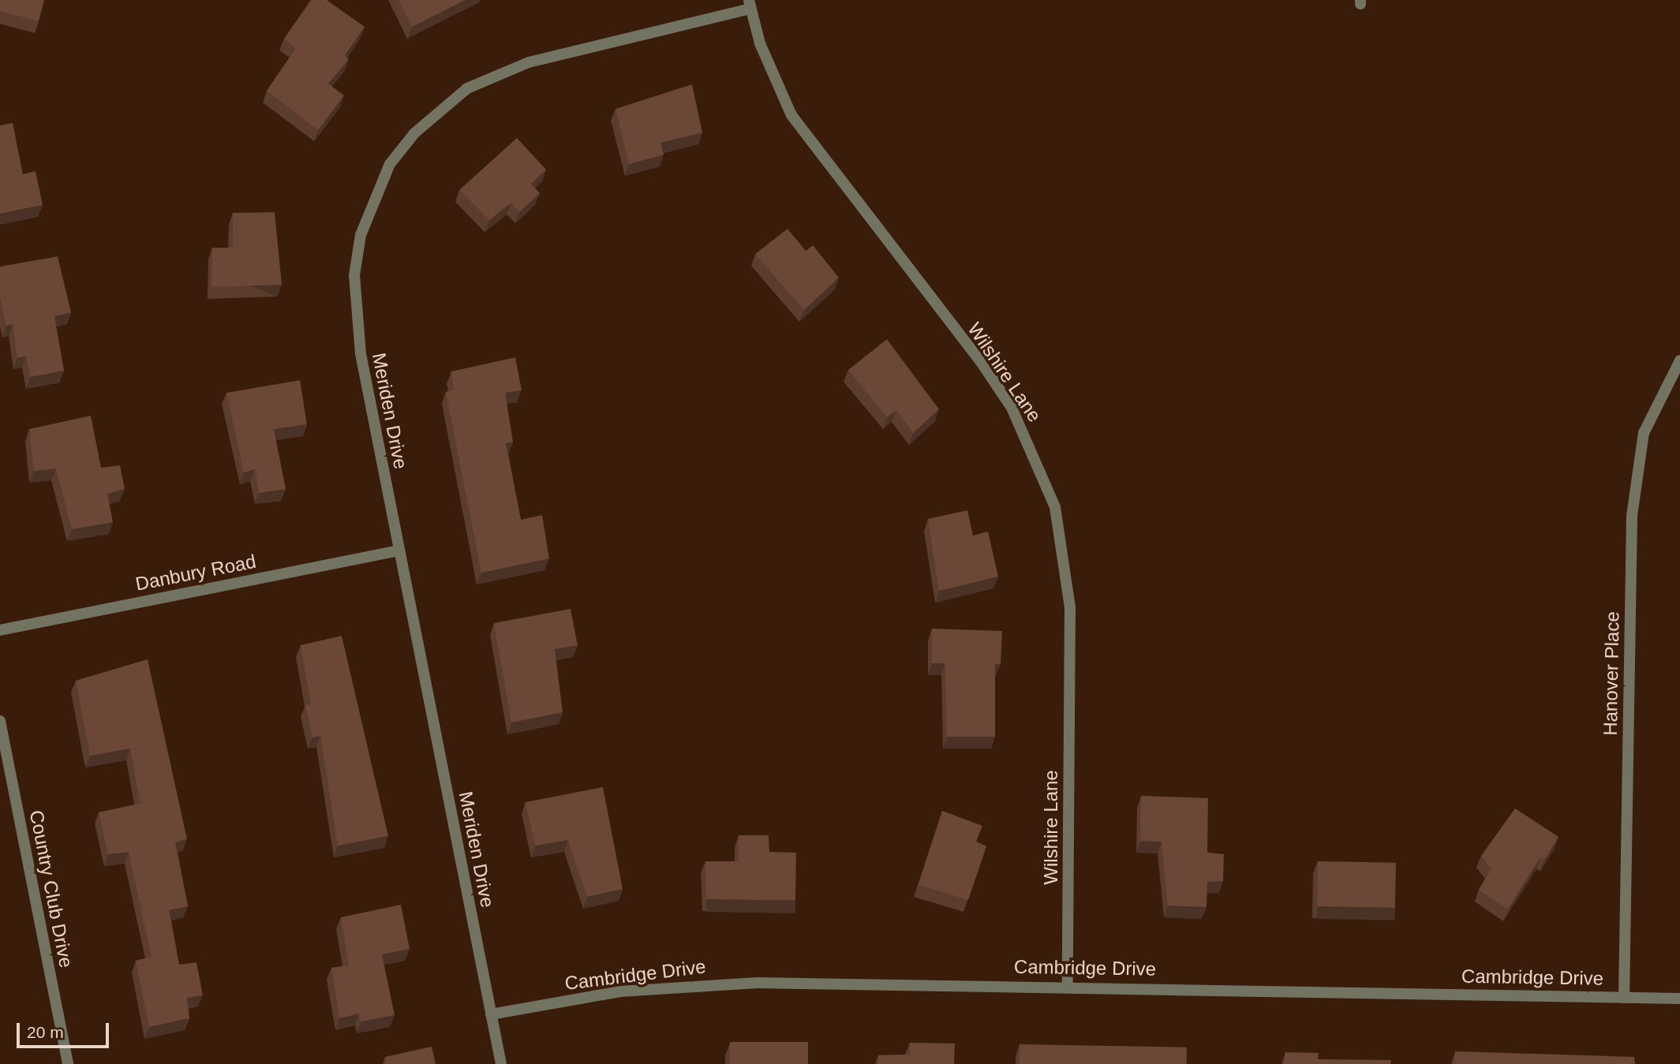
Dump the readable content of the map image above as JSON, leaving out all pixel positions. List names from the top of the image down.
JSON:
{
  "streets": {
    "street": [
      "Wilshire Lane",
      "Meriden Drive",
      "Danbury Road",
      "Hanover Place",
      "Country Club Drive",
      "Cambridge Drive"
    ]
  },
  "crossings": [
    ["Wilshire Lane", "Meriden Drive"],
    ["Wilshire Lane", "Cambridge Drive"],
    ["Meriden Drive", "Danbury Road"],
    ["Meriden Drive", "Cambridge Drive"],
    ["Hanover Place", "Cambridge Drive"]
  ],
  "scale_bar": "20 m"
}
